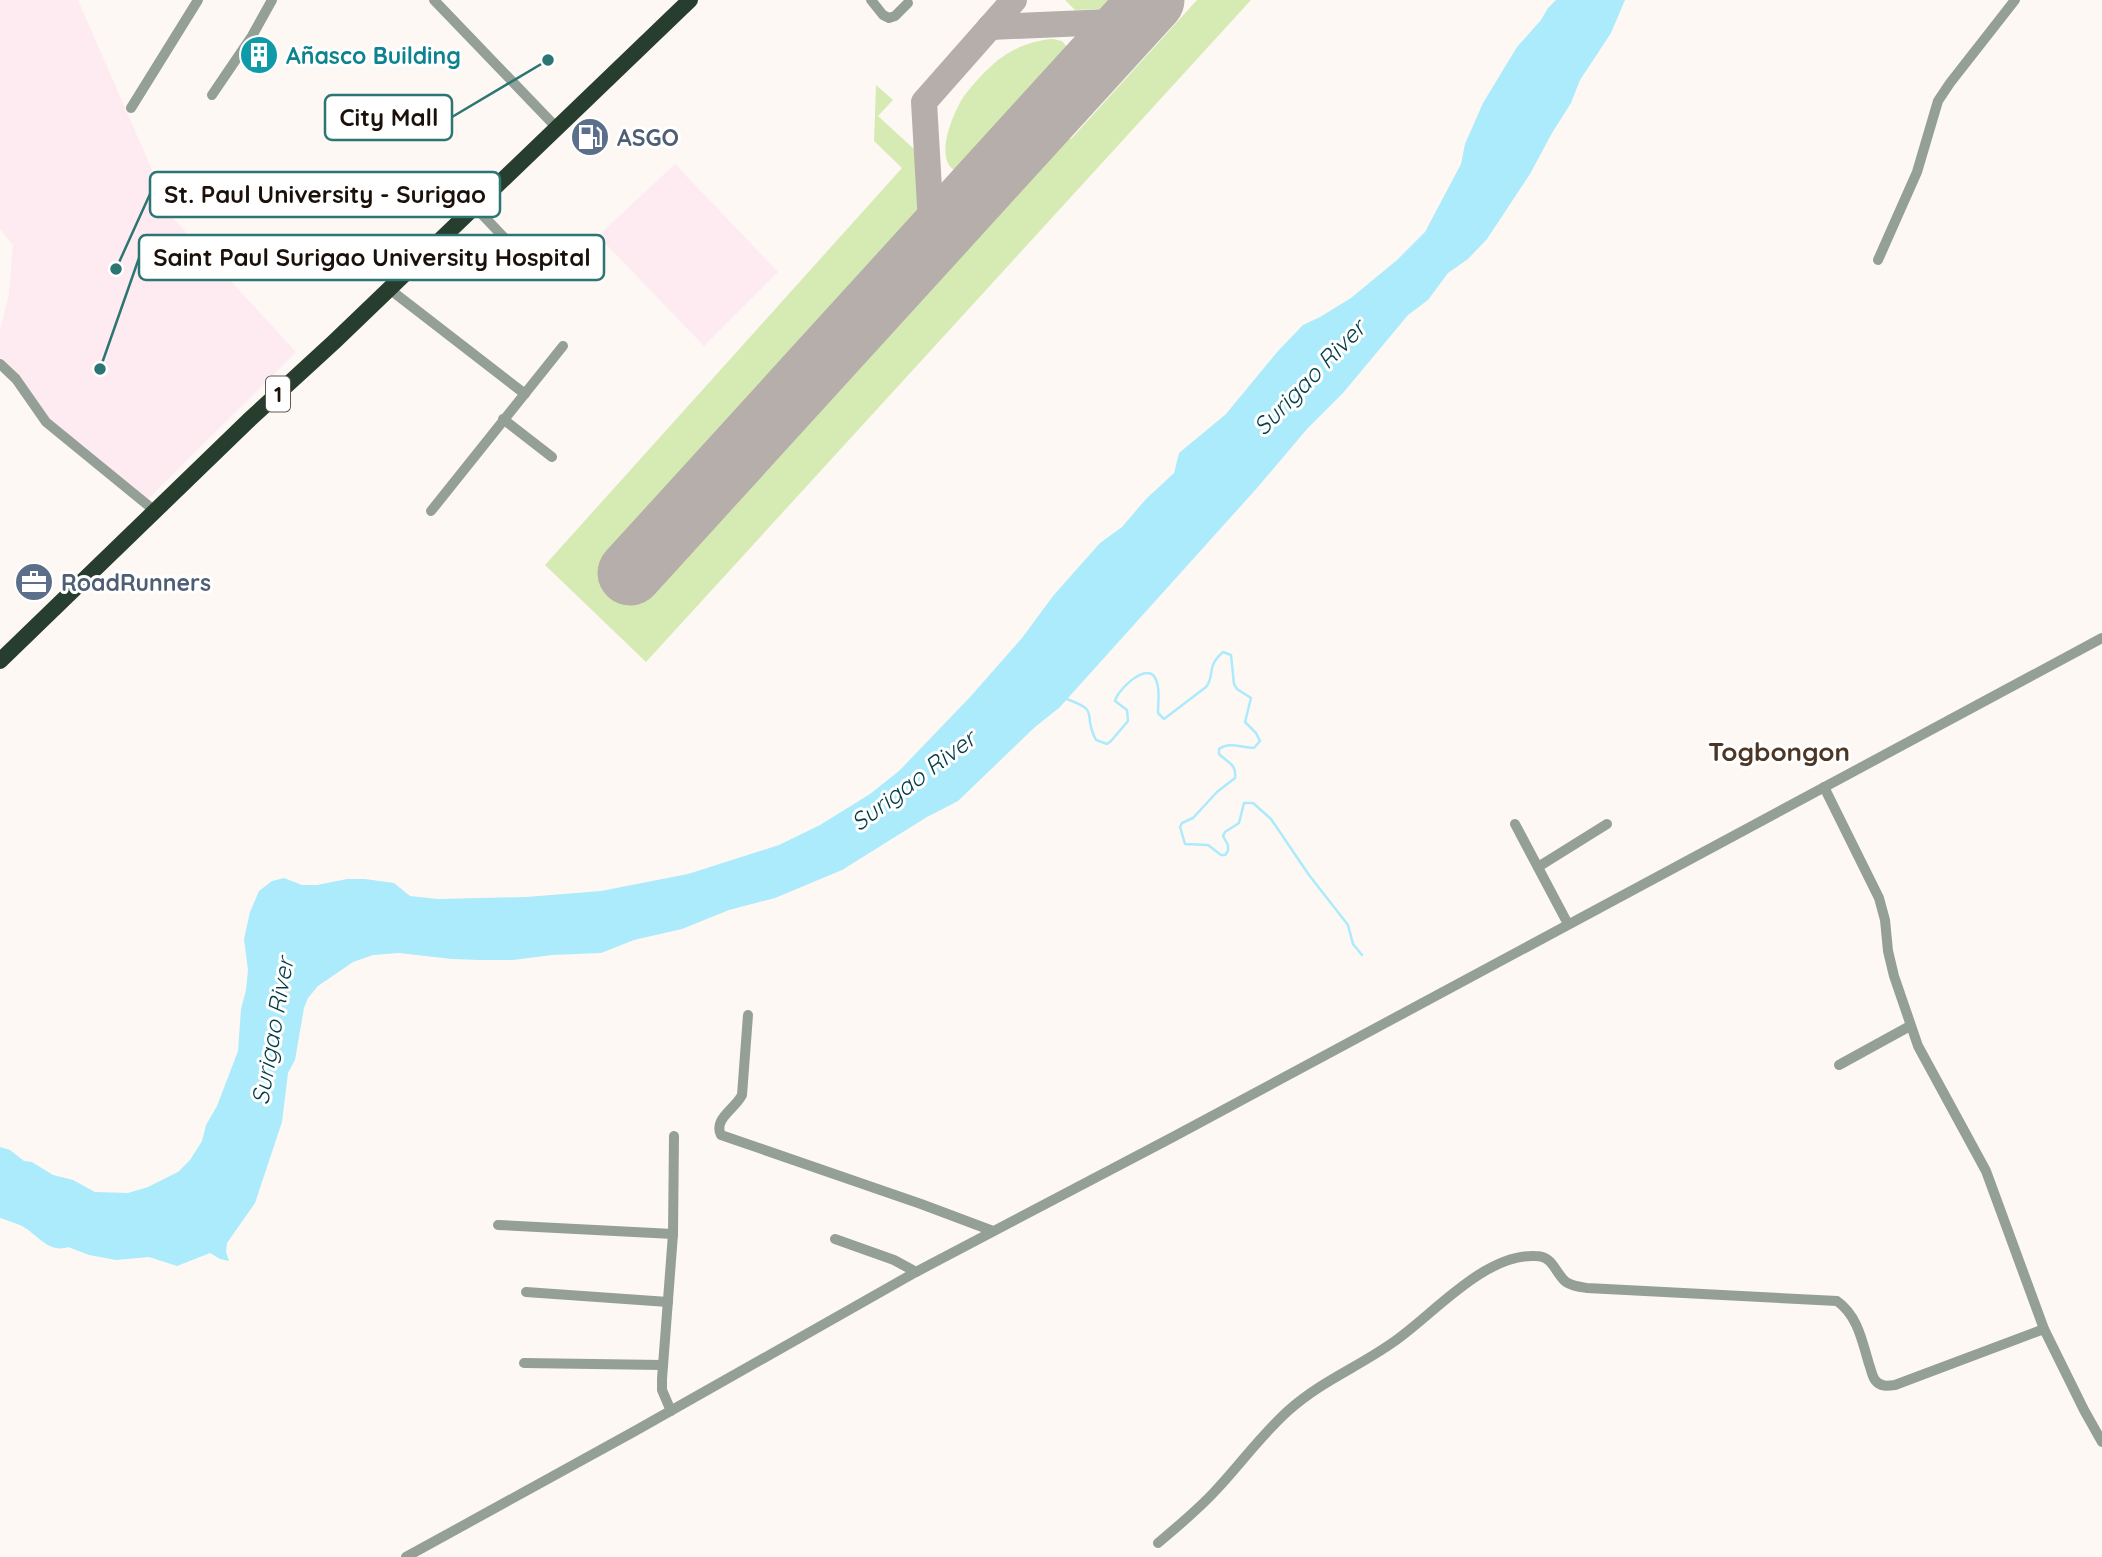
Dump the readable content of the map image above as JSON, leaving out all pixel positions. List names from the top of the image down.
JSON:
{
  "streets": {
    "highway": ["1"]
  },
  "districts": ["Togbongon"],
  "water": ["Surigao River"],
  "places": {
    "building": ["Añasco Building"],
    "other": ["City Mall", "St. Paul University - Surigao", "Saint Paul Surigao University Hospital"],
    "fuel station": ["ASGO"],
    "office": ["RoadRunners"]
  }
}
